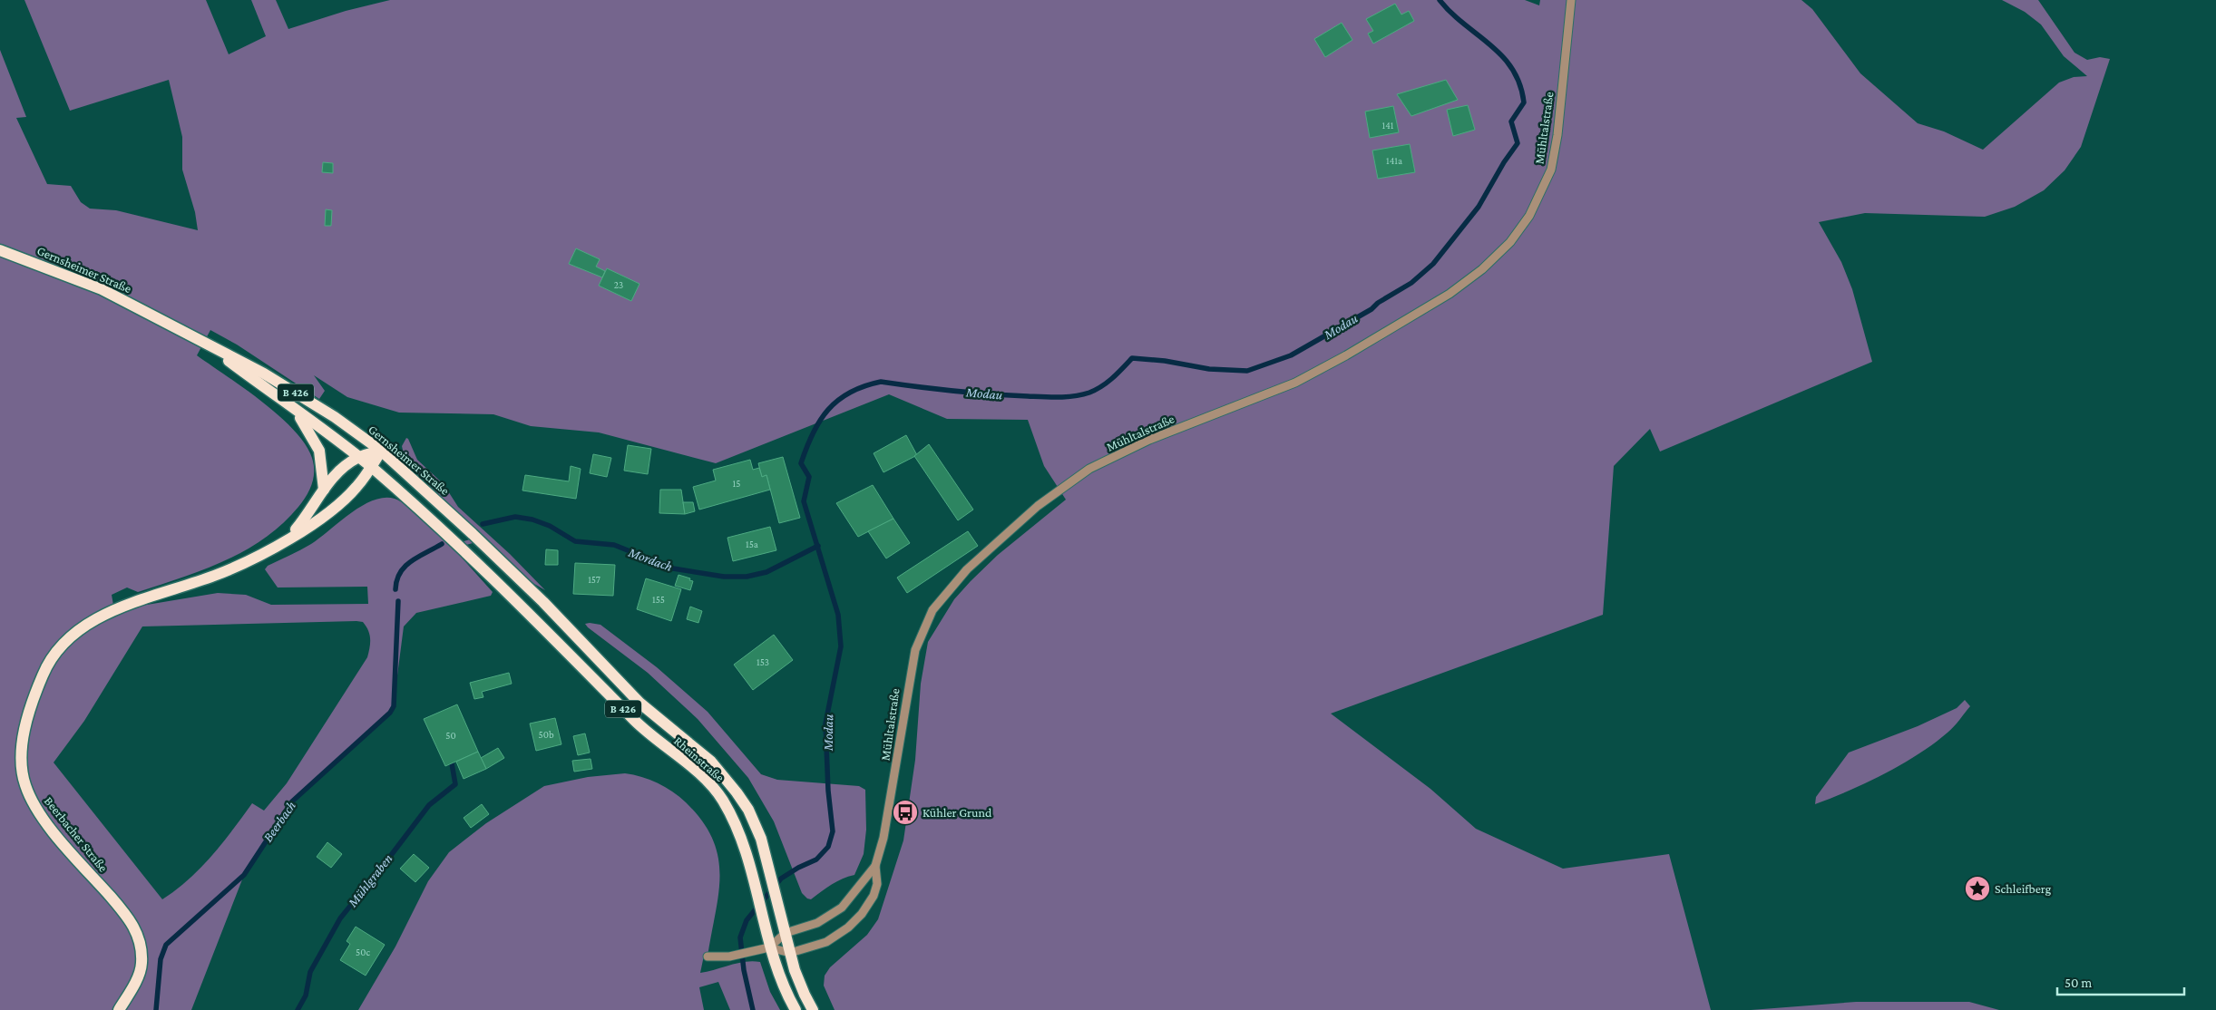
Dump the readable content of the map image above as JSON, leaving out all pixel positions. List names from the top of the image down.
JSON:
{
  "streets": {
    "main road": [
      "Gernsheimer Straße",
      "B 426",
      "Rheinstraße",
      "Beerbacher Straße"
    ],
    "street": ["Mühltalstraße"]
  },
  "crossings": [
    ["Mühltalstraße", "B 426"],
    ["Mühltalstraße", "Rheinstraße"],
    ["Gernsheimer Straße", "Rheinstraße"],
    ["Gernsheimer Straße", "Beerbacher Straße"],
    ["B 426", "Rheinstraße"],
    ["Rheinstraße", "Beerbacher Straße"]
  ],
  "water": [
    "Modau",
    "Mordach",
    "Beerbach",
    "Mühlgraben"
  ],
  "places": {
    "bus stop": ["Kühler Grund"],
    "place": ["Schleifberg"]
  },
  "house_numbers": [
    "141",
    "141a",
    "23",
    "15",
    "15a",
    "157",
    "155",
    "153",
    "50b",
    "50",
    "50c"
  ],
  "scale_bar": "50 m"
}
